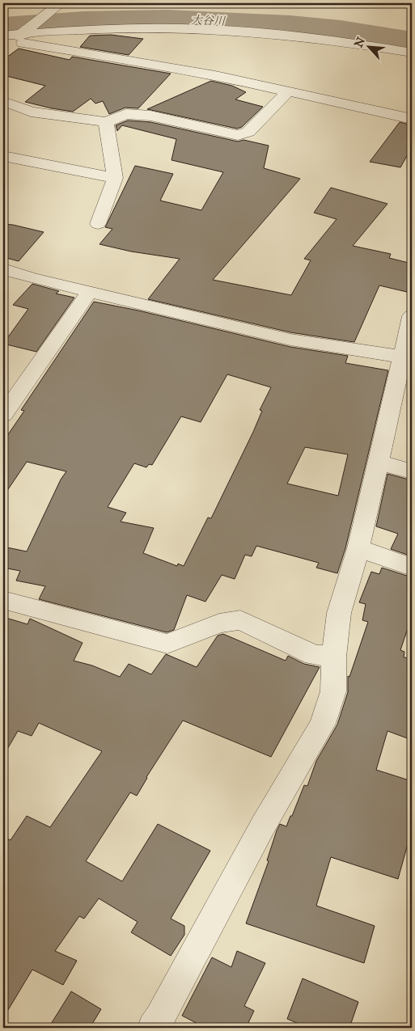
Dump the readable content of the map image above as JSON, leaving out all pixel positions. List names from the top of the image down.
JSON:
{
  "water": ["大谷川"],
  "north": "top left"
}
